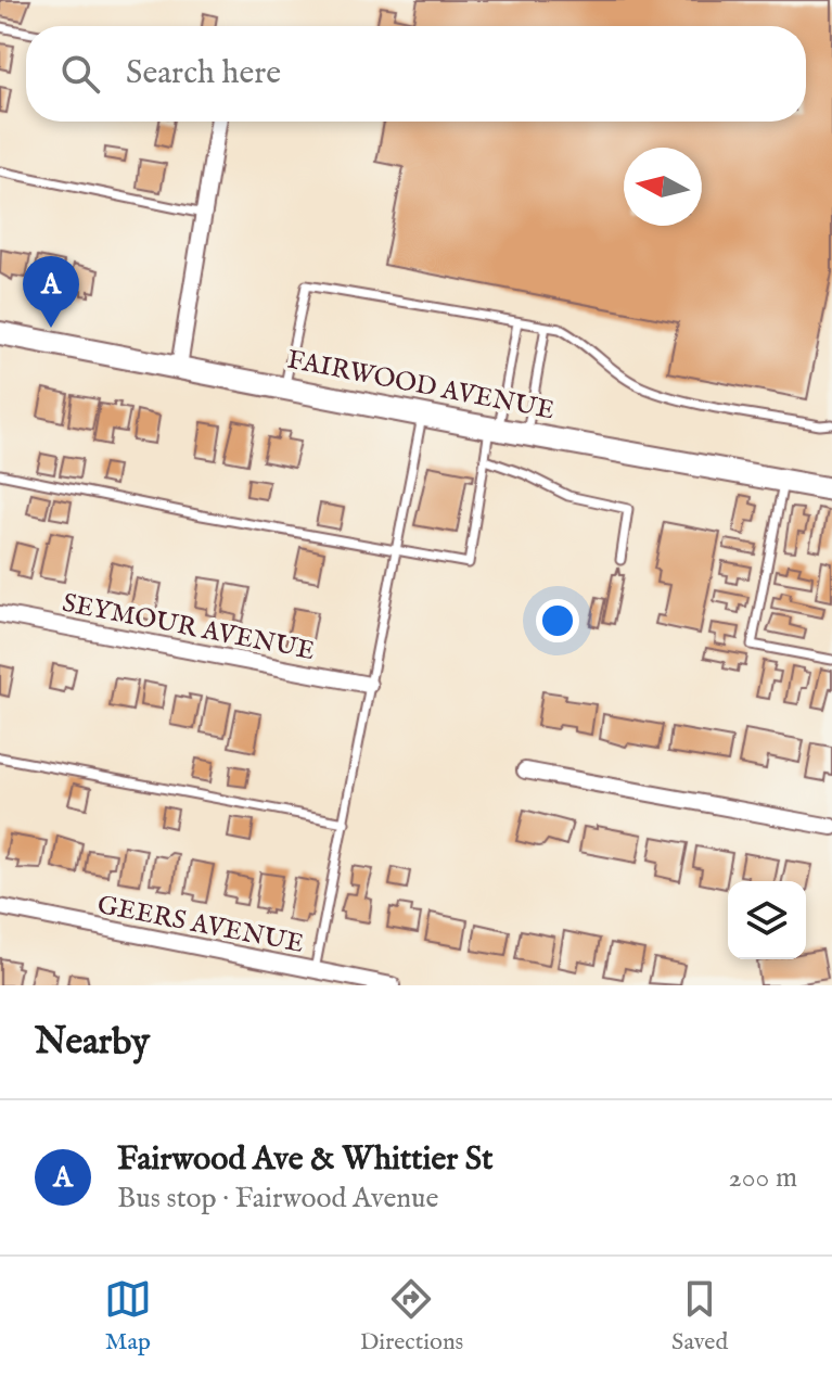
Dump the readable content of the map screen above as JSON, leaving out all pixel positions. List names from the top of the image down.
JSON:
{
  "streets": {
    "street": ["FAIRWOOD AVENUE", "SEYMOUR AVENUE", "GEERS AVENUE"]
  },
  "north": "left",
  "page": {
    "search": "Search here",
    "pins": "A",
    "heading": "Nearby",
    "list": [
      {
        "mark": "A",
        "name": "Fairwood Ave & Whittier St",
        "note": "Bus stop · Fairwood Avenue",
        "value": "200 m"
      }
    ],
    "nav": ["Map", "Directions", "Saved"]
  }
}
